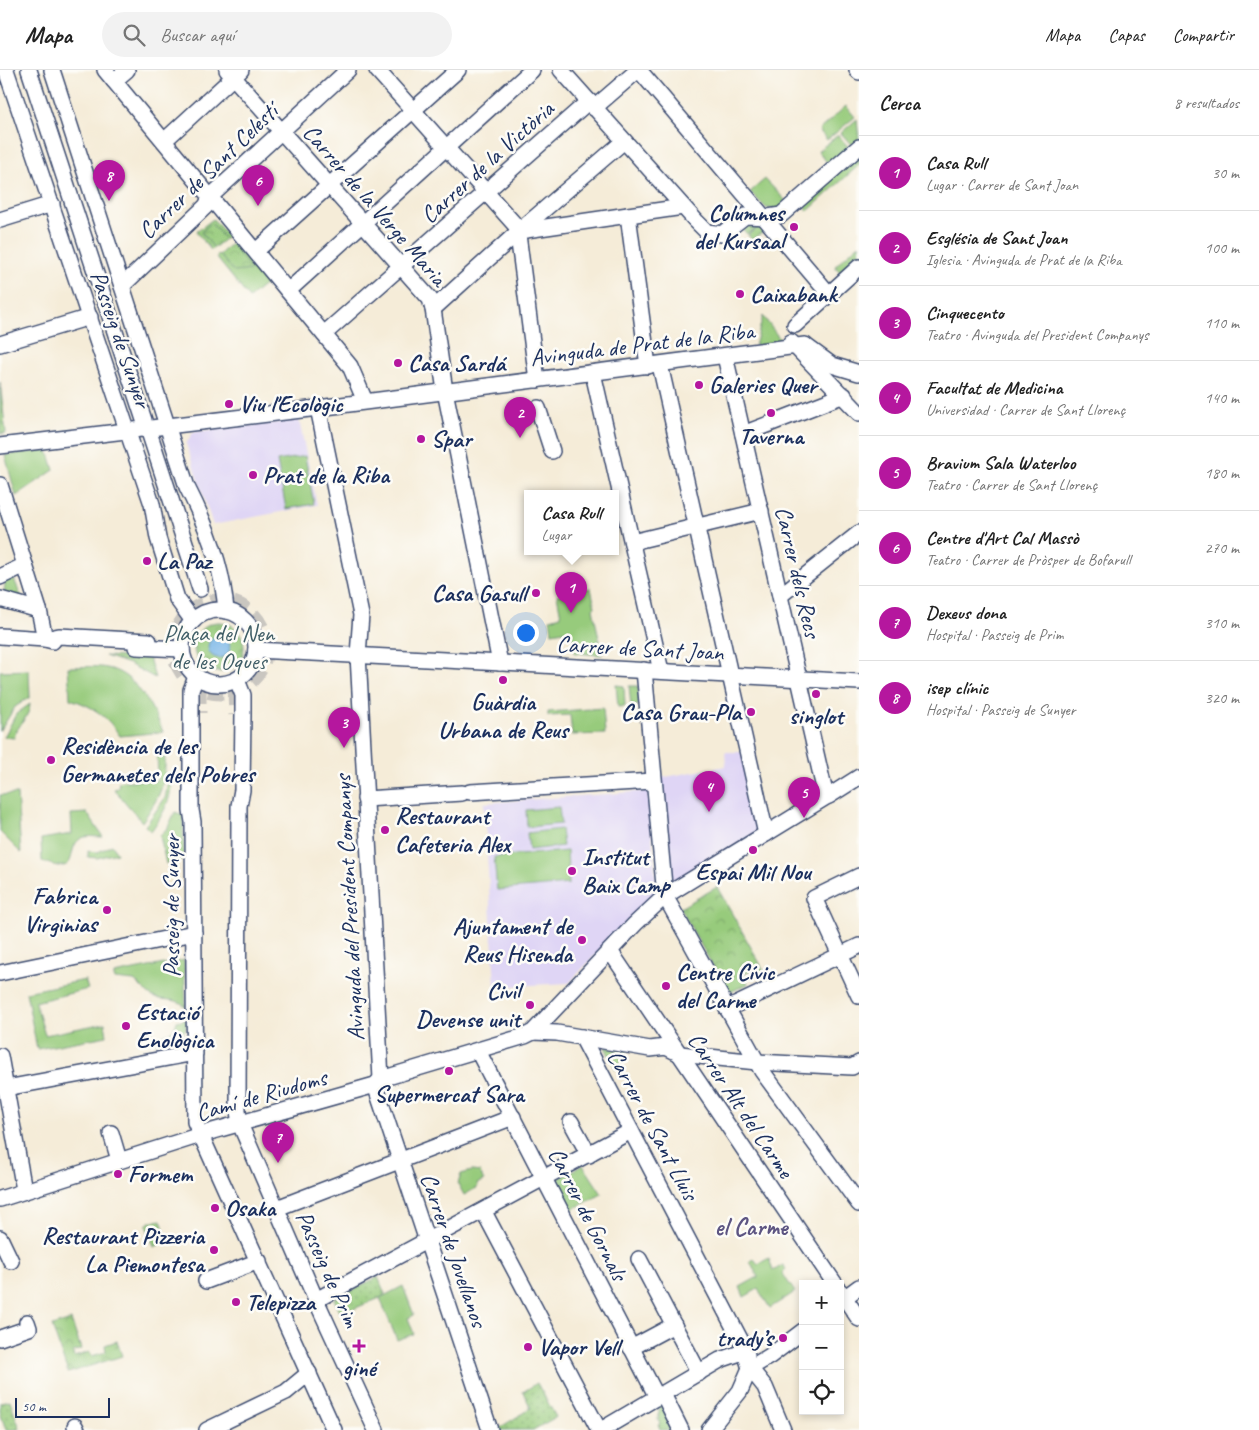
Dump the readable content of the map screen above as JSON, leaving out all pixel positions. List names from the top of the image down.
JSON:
{
  "streets": {
    "street": [
      "Carrer de la Victòria",
      "Carrer de Sant Celestí",
      "Carrer de la Verge Maria",
      "Passeig de Sunyer",
      "Avinguda de Prat de la Riba",
      "Carrer dels Recs",
      "Carrer de Sant Joan",
      "Avinguda del President Companys",
      "Camí de Riudoms",
      "Carrer Alt del Carme",
      "Carrer de Sant Lluis",
      "Carrer de Gornals",
      "Carrer de Jovellanos",
      "Passeig de Prim"
    ]
  },
  "crossings": [
    ["Carrer de la Victòria", "Carrer de la Verge Maria"],
    ["Carrer de Sant Celestí", "Carrer de la Verge Maria"],
    ["Carrer de Sant Celestí", "Passeig de Sunyer"],
    ["Carrer de la Verge Maria", "Avinguda de Prat de la Riba"],
    ["Carrer de la Verge Maria", "Carrer de Sant Joan"],
    ["Passeig de Sunyer", "Avinguda de Prat de la Riba"],
    ["Passeig de Sunyer", "Carrer de Sant Joan"],
    ["Passeig de Sunyer", "Camí de Riudoms"],
    ["Avinguda de Prat de la Riba", "Carrer dels Recs"],
    ["Avinguda de Prat de la Riba", "Avinguda del President Companys"],
    ["Carrer dels Recs", "Carrer de Sant Joan"],
    ["Carrer de Sant Joan", "Avinguda del President Companys"],
    ["Avinguda del President Companys", "Camí de Riudoms"],
    ["Avinguda del President Companys", "Carrer de Jovellanos"],
    ["Camí de Riudoms", "Carrer de Gornals"],
    ["Camí de Riudoms", "Carrer de Jovellanos"],
    ["Camí de Riudoms", "Passeig de Prim"]
  ],
  "districts": ["el Carme"],
  "parks": ["Plaça del Nen de les Oques"],
  "places": {
    "other": [
      "Columnes del Kursaal",
      "Caixabank",
      "Casa Sardá",
      "Galeries Quer",
      "Viu l'Ecològic",
      "Taverna",
      "Spar",
      "Prat de la Riba",
      "La Paz",
      "Casa Gasull",
      "Guàrdia Urbana de Reus",
      "singlot",
      "Casa Grau-Pla",
      "Residència de les Germanetes dels Pobres",
      "Restaurant Cafeteria Alex",
      "Espai Mil Nou",
      "Institut Baix Camp",
      "Fabrica Virginias",
      "Ajuntament de Reus Hisenda",
      "Centre Cívic del Carme",
      "Civil Devense unit",
      "Estació Enològica",
      "Supermercat Sara",
      "Formem",
      "Osaka",
      "Restaurant Pizzeria La Piemontesa",
      "Telepizza",
      "trady’s",
      "Vapor Vell"
    ],
    "health": ["giné"]
  },
  "scale_bar": "50 m",
  "page": {
    "header": "Mapa",
    "search": "Buscar aquí",
    "nav": ["Mapa", "Capas", "Compartir"],
    "heading": ["Cerca", "8 resultados"],
    "list": [
      {
        "mark": "1",
        "name": "Casa Rull",
        "note": "Lugar · Carrer de Sant Joan",
        "value": "30 m"
      },
      {
        "mark": "2",
        "name": "Església de Sant Joan",
        "note": "Iglesia · Avinguda de Prat de la Riba",
        "value": "100 m"
      },
      {
        "mark": "3",
        "name": "Cinquecento",
        "note": "Teatro · Avinguda del President Companys",
        "value": "110 m"
      },
      {
        "mark": "4",
        "name": "Facultat de Medicina",
        "note": "Universidad · Carrer de Sant Llorenç",
        "value": "140 m"
      },
      {
        "mark": "5",
        "name": "Bravium Sala Waterloo",
        "note": "Teatro · Carrer de Sant Llorenç",
        "value": "180 m"
      },
      {
        "mark": "6",
        "name": "Centre d'Art Cal Massò",
        "note": "Teatro · Carrer de Pròsper de Bofarull",
        "value": "270 m"
      },
      {
        "mark": "7",
        "name": "Dexeus dona",
        "note": "Hospital · Passeig de Prim",
        "value": "310 m"
      },
      {
        "mark": "8",
        "name": "isep clínic",
        "note": "Hospital · Passeig de Sunyer",
        "value": "320 m"
      }
    ],
    "pins": [
      "8",
      "6",
      "2",
      "1",
      "3",
      "4",
      "5",
      "7"
    ],
    "popup": ["Casa Rull", "Lugar"],
    "map_buttons": ["+", "−"],
    "scale": "50 m"
  }
}
